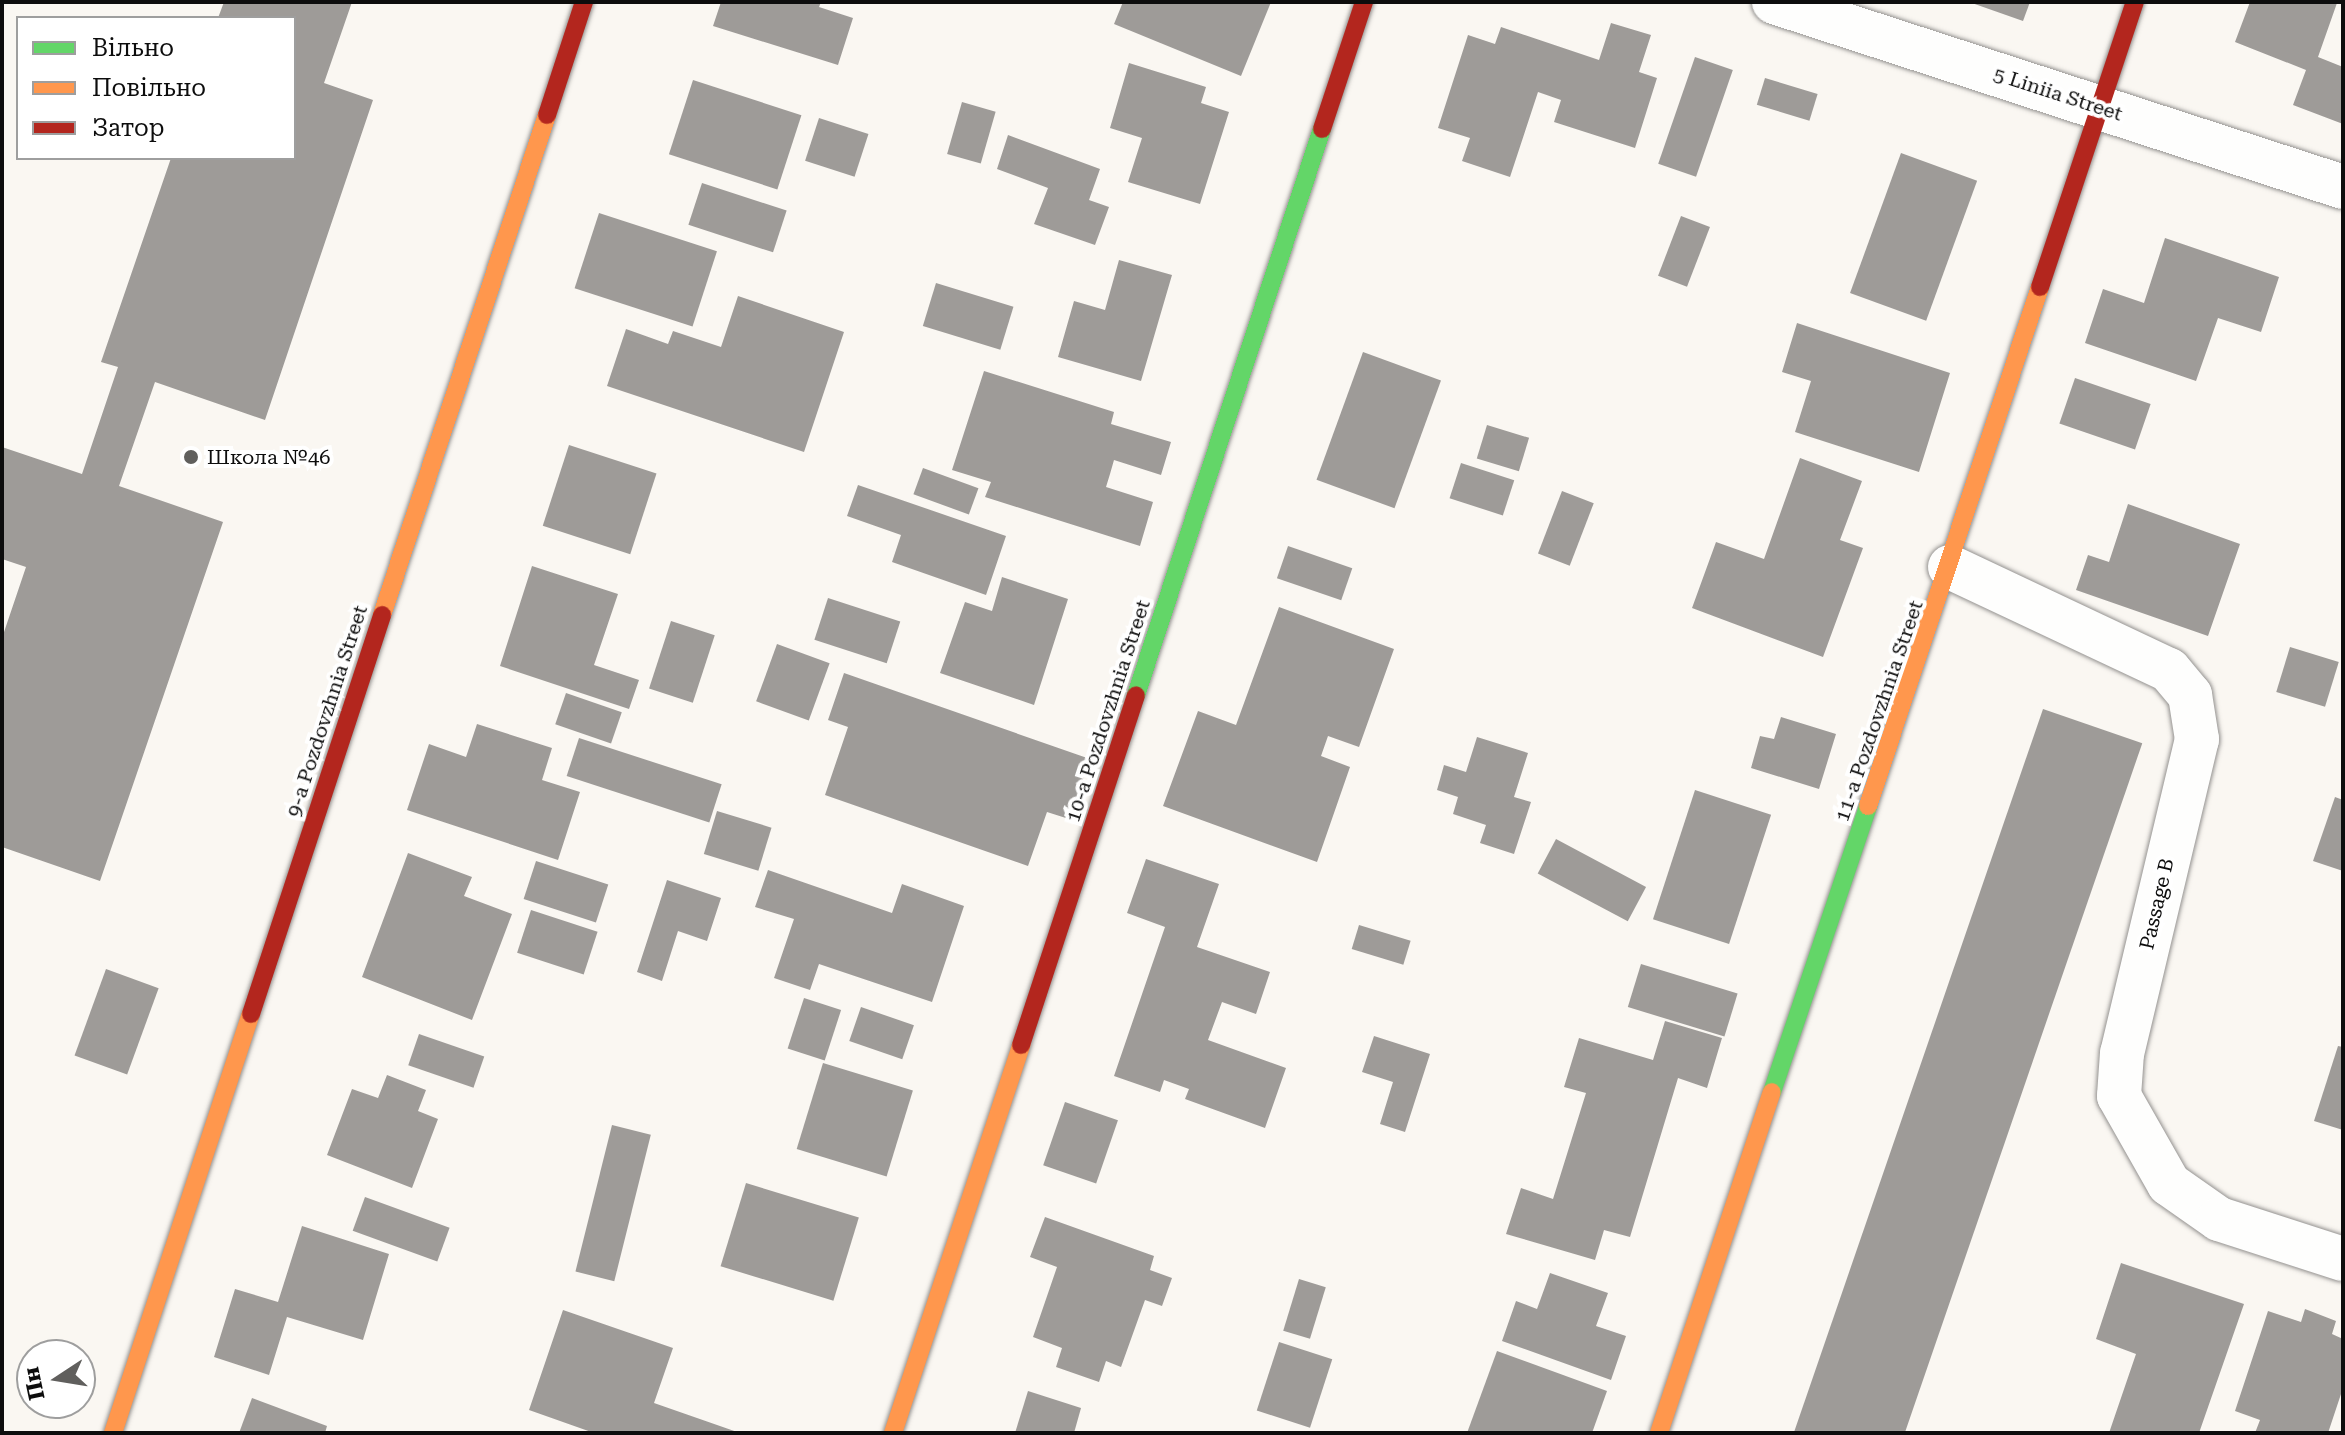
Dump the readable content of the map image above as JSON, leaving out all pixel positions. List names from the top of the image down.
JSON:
{
  "streets": {
    "street": [
      "5 Liniia Street",
      "9-a Pozdovzhnia Street",
      "10-a Pozdovzhnia Street",
      "11-a Pozdovzhnia Street",
      "Passage B"
    ]
  },
  "crossings": [
    ["5 Liniia Street", "11-a Pozdovzhnia Street"],
    ["11-a Pozdovzhnia Street", "Passage B"]
  ],
  "places": ["Школа №46"],
  "legend": ["Вільно", "Повільно", "Затор"],
  "north": "left"
}
